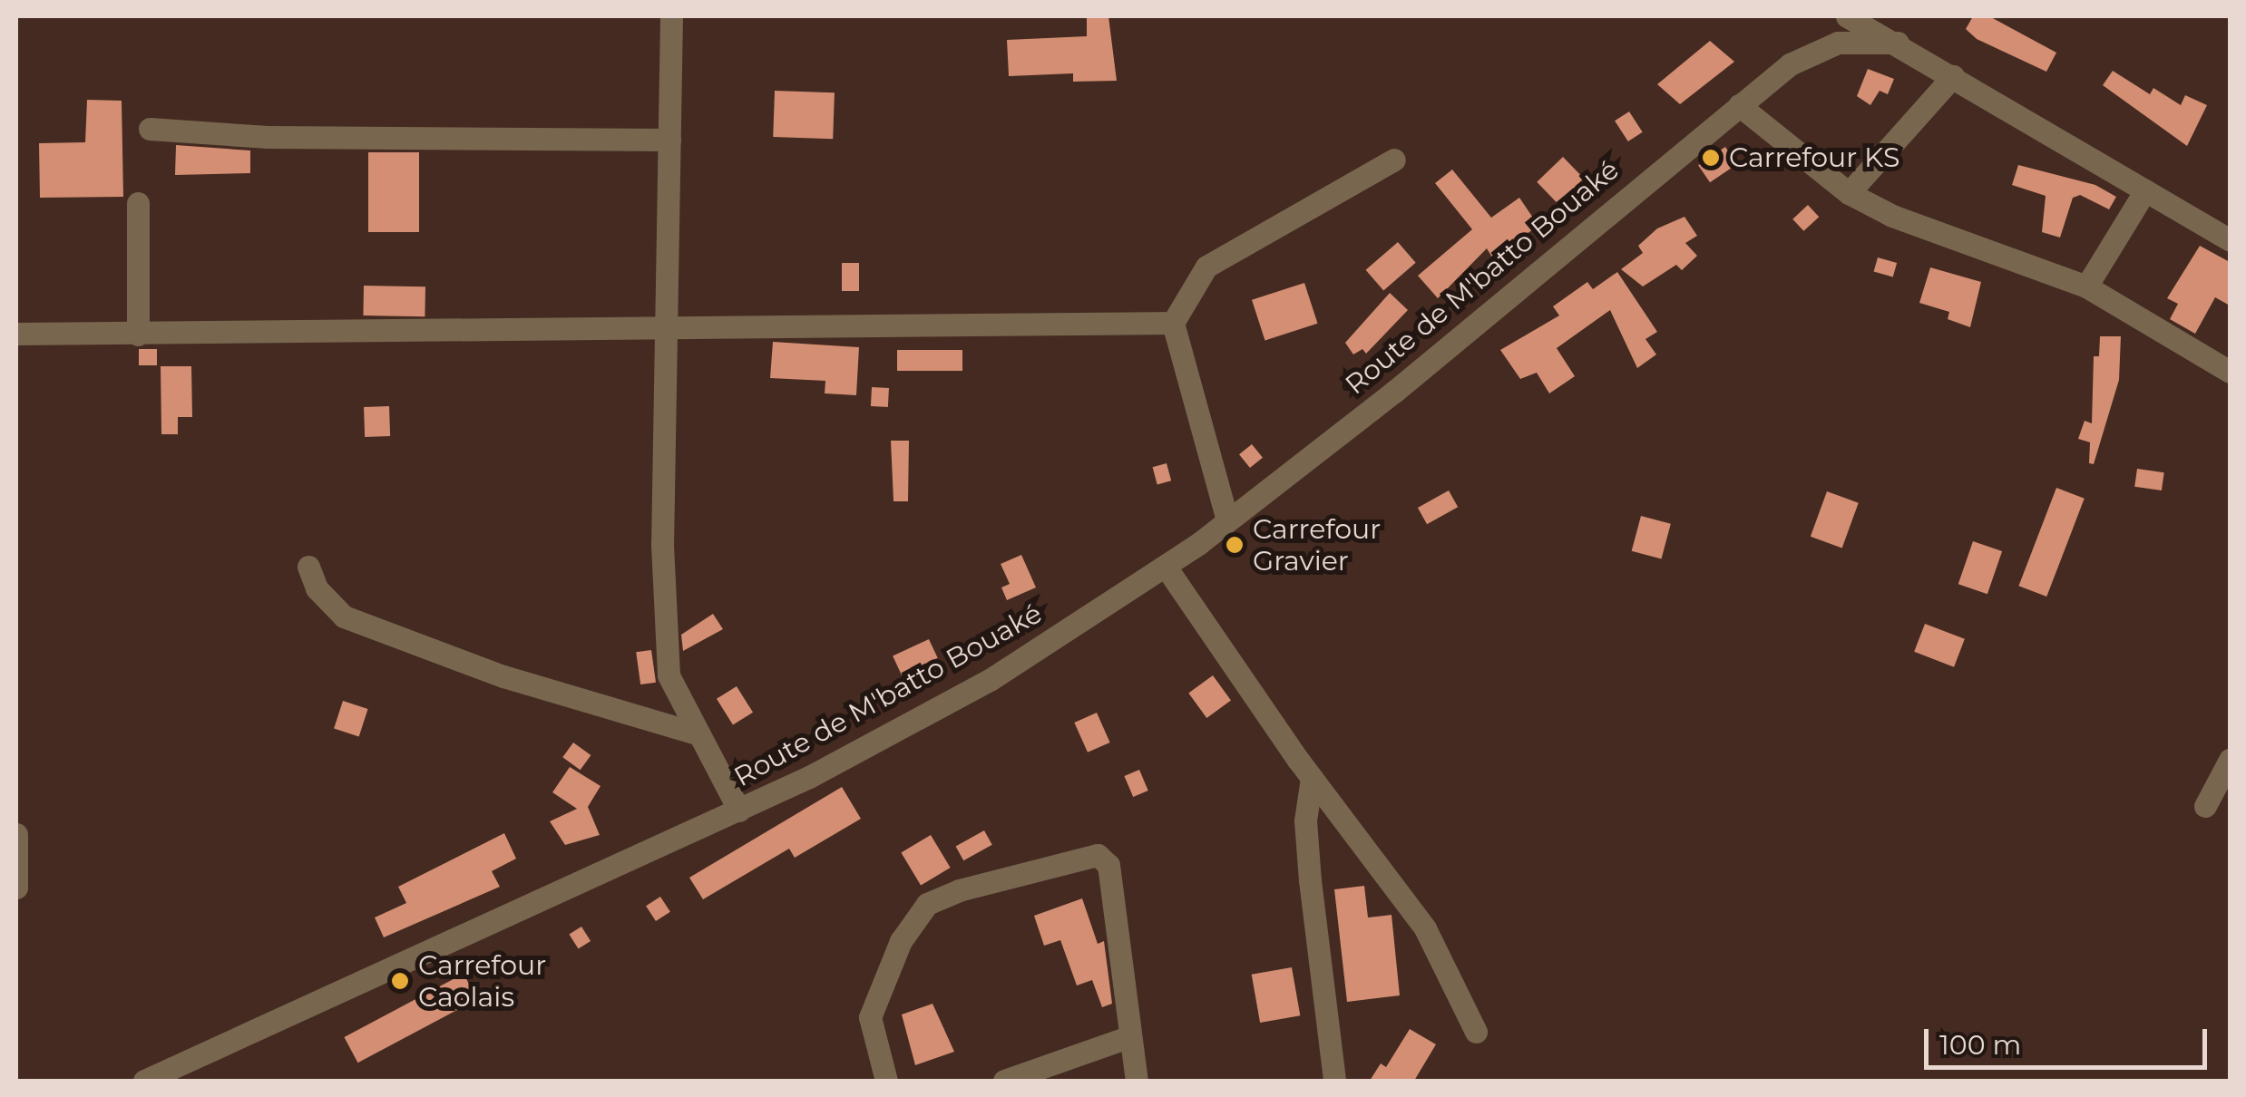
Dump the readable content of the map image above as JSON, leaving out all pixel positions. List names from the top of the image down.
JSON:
{
  "streets": {
    "street": ["Route de M'batto Bouaké"]
  },
  "places": ["Carrefour KS", "Carrefour Gravier", "Carrefour Caolais"],
  "scale_bar": "100 m"
}
